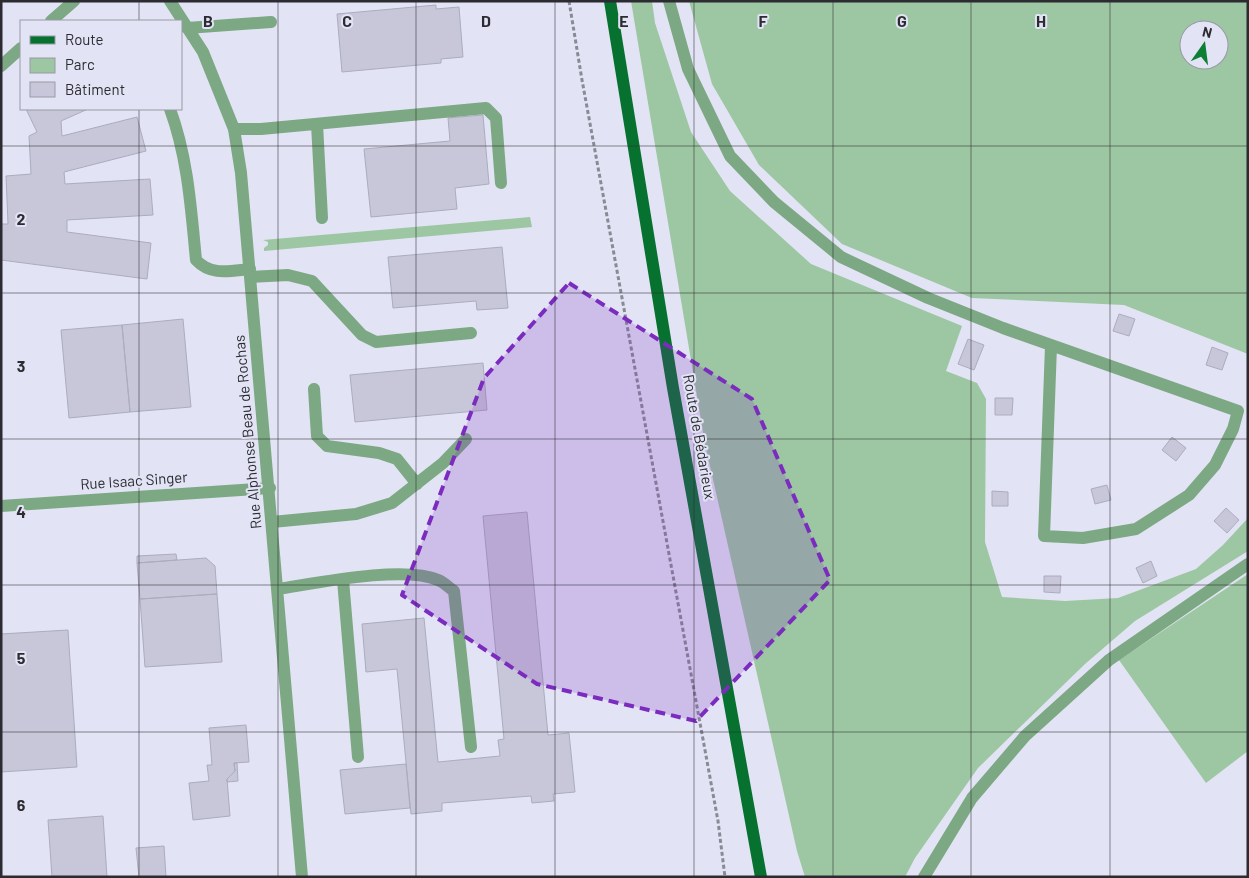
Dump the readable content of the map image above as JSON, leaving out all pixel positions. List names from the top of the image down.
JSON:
{
  "streets": {
    "main road": ["Route de Bédarieux"],
    "street": ["Rue Alphonse Beau de Rochas", "Rue Isaac Singer"]
  },
  "crossings": [
    ["Rue Alphonse Beau de Rochas", "Rue Isaac Singer"]
  ],
  "legend": ["Route", "Parc", "Bâtiment"],
  "north": "top",
  "grid": {
    "columns": [
      "B",
      "C",
      "D",
      "E",
      "F",
      "G",
      "H"
    ],
    "rows": [
      "2",
      "3",
      "4",
      "5",
      "6"
    ]
  }
}
